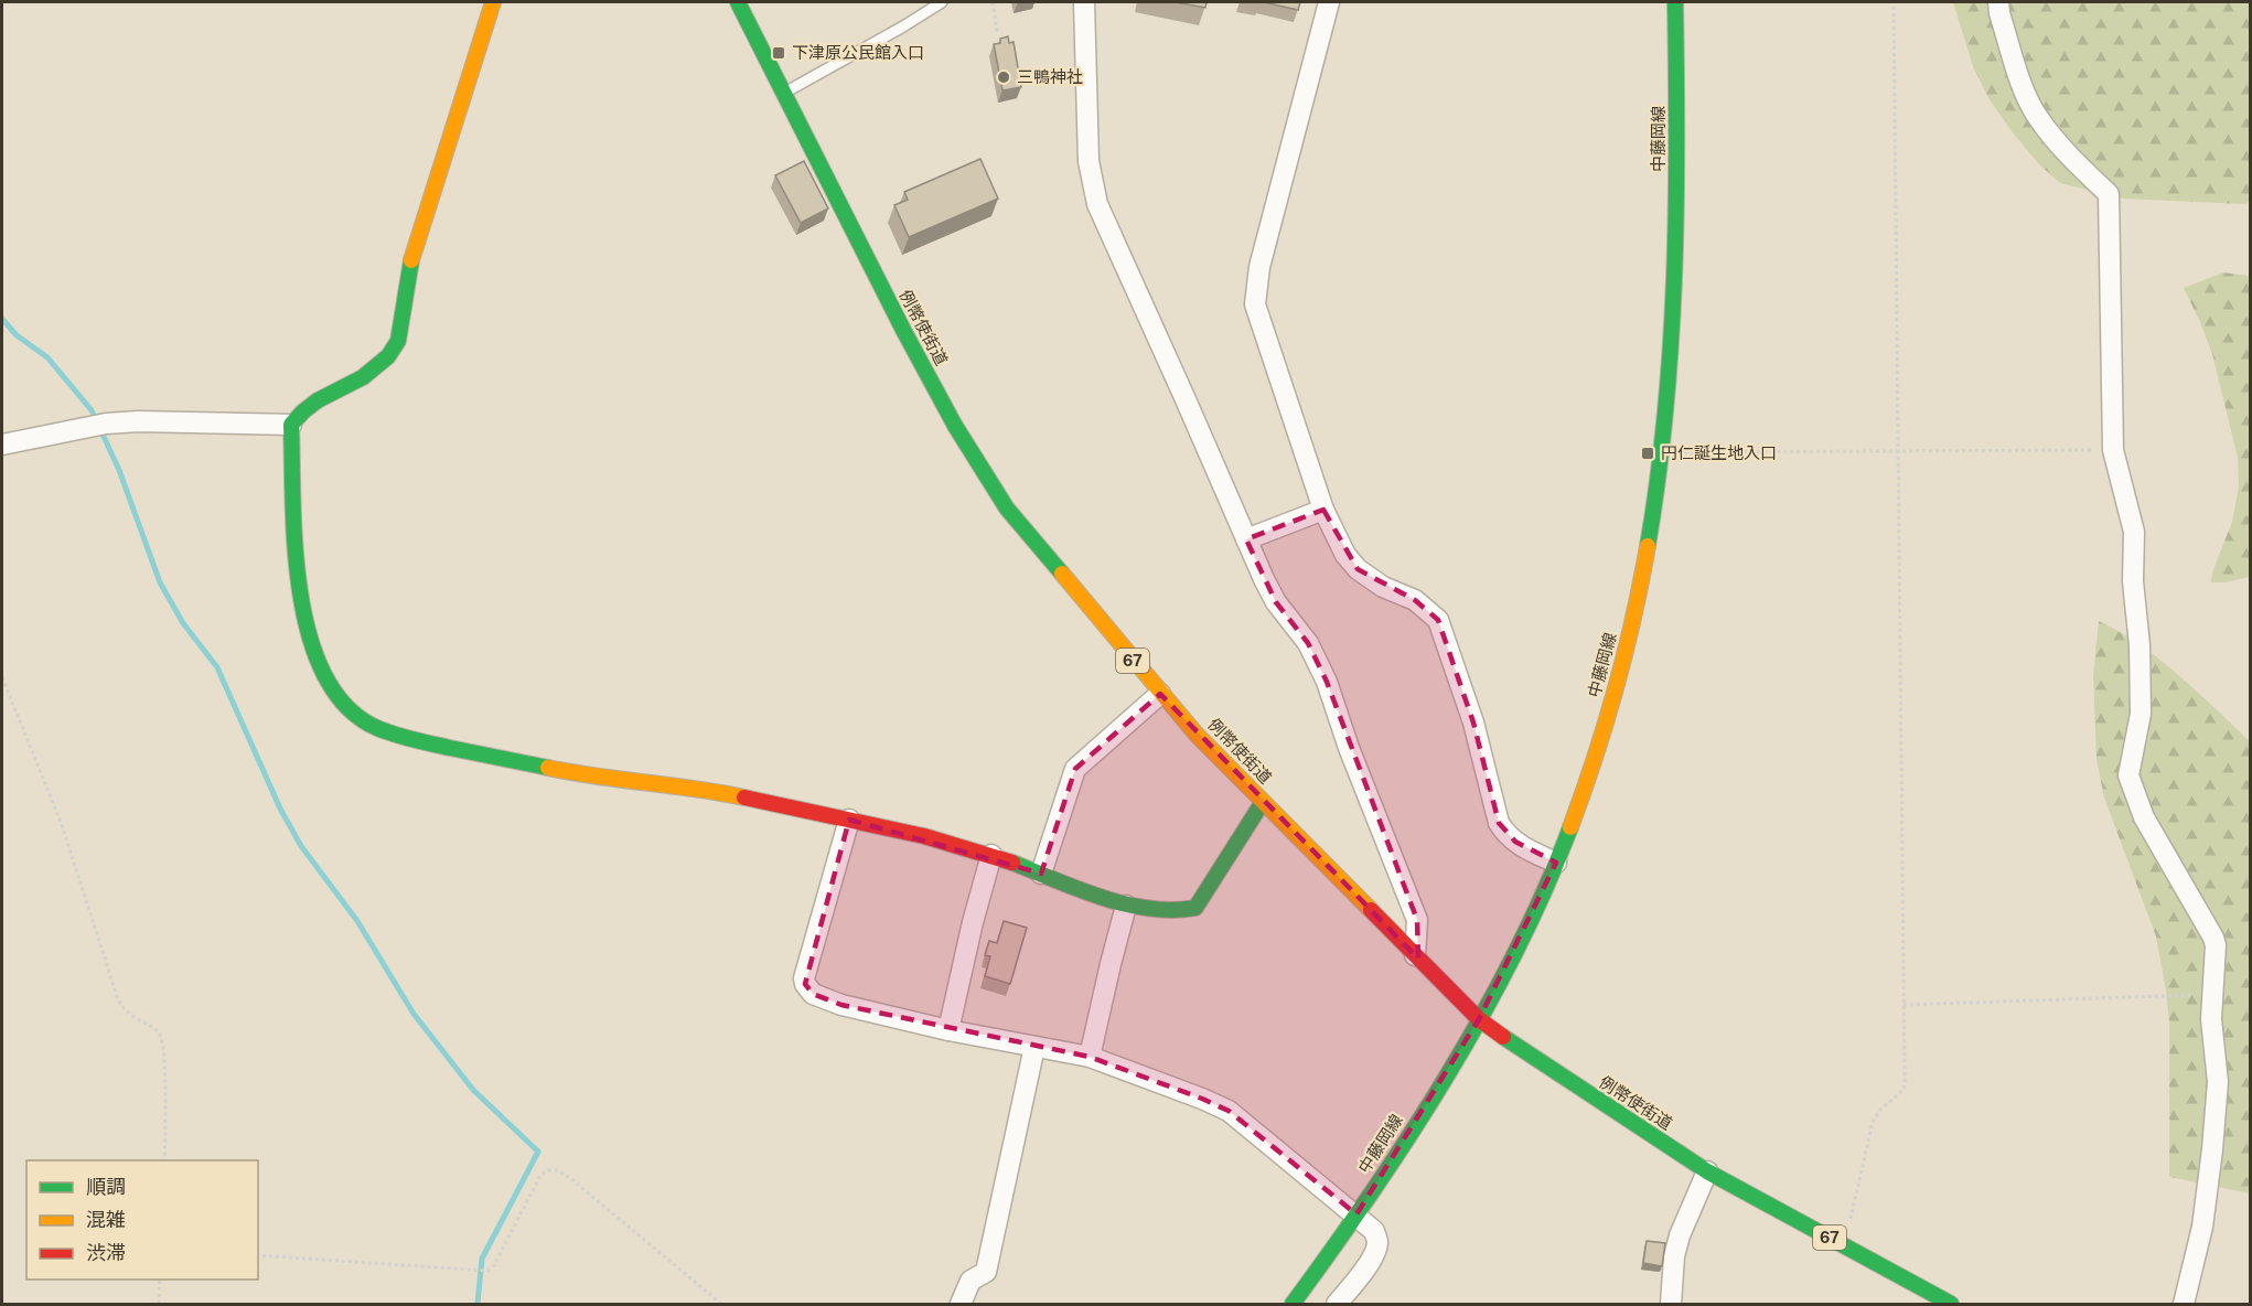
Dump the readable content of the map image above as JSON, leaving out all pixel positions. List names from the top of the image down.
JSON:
{
  "streets": {
    "main road": ["中藤岡線", "例幣使街道", "67"]
  },
  "crossings": [
    ["中藤岡線", "例幣使街道"]
  ],
  "places": {
    "transit": ["下津原公民館入口", "円仁誕生地入口"],
    "other": ["三鴨神社"]
  },
  "legend": ["順調", "混雑", "渋滞"]
}
